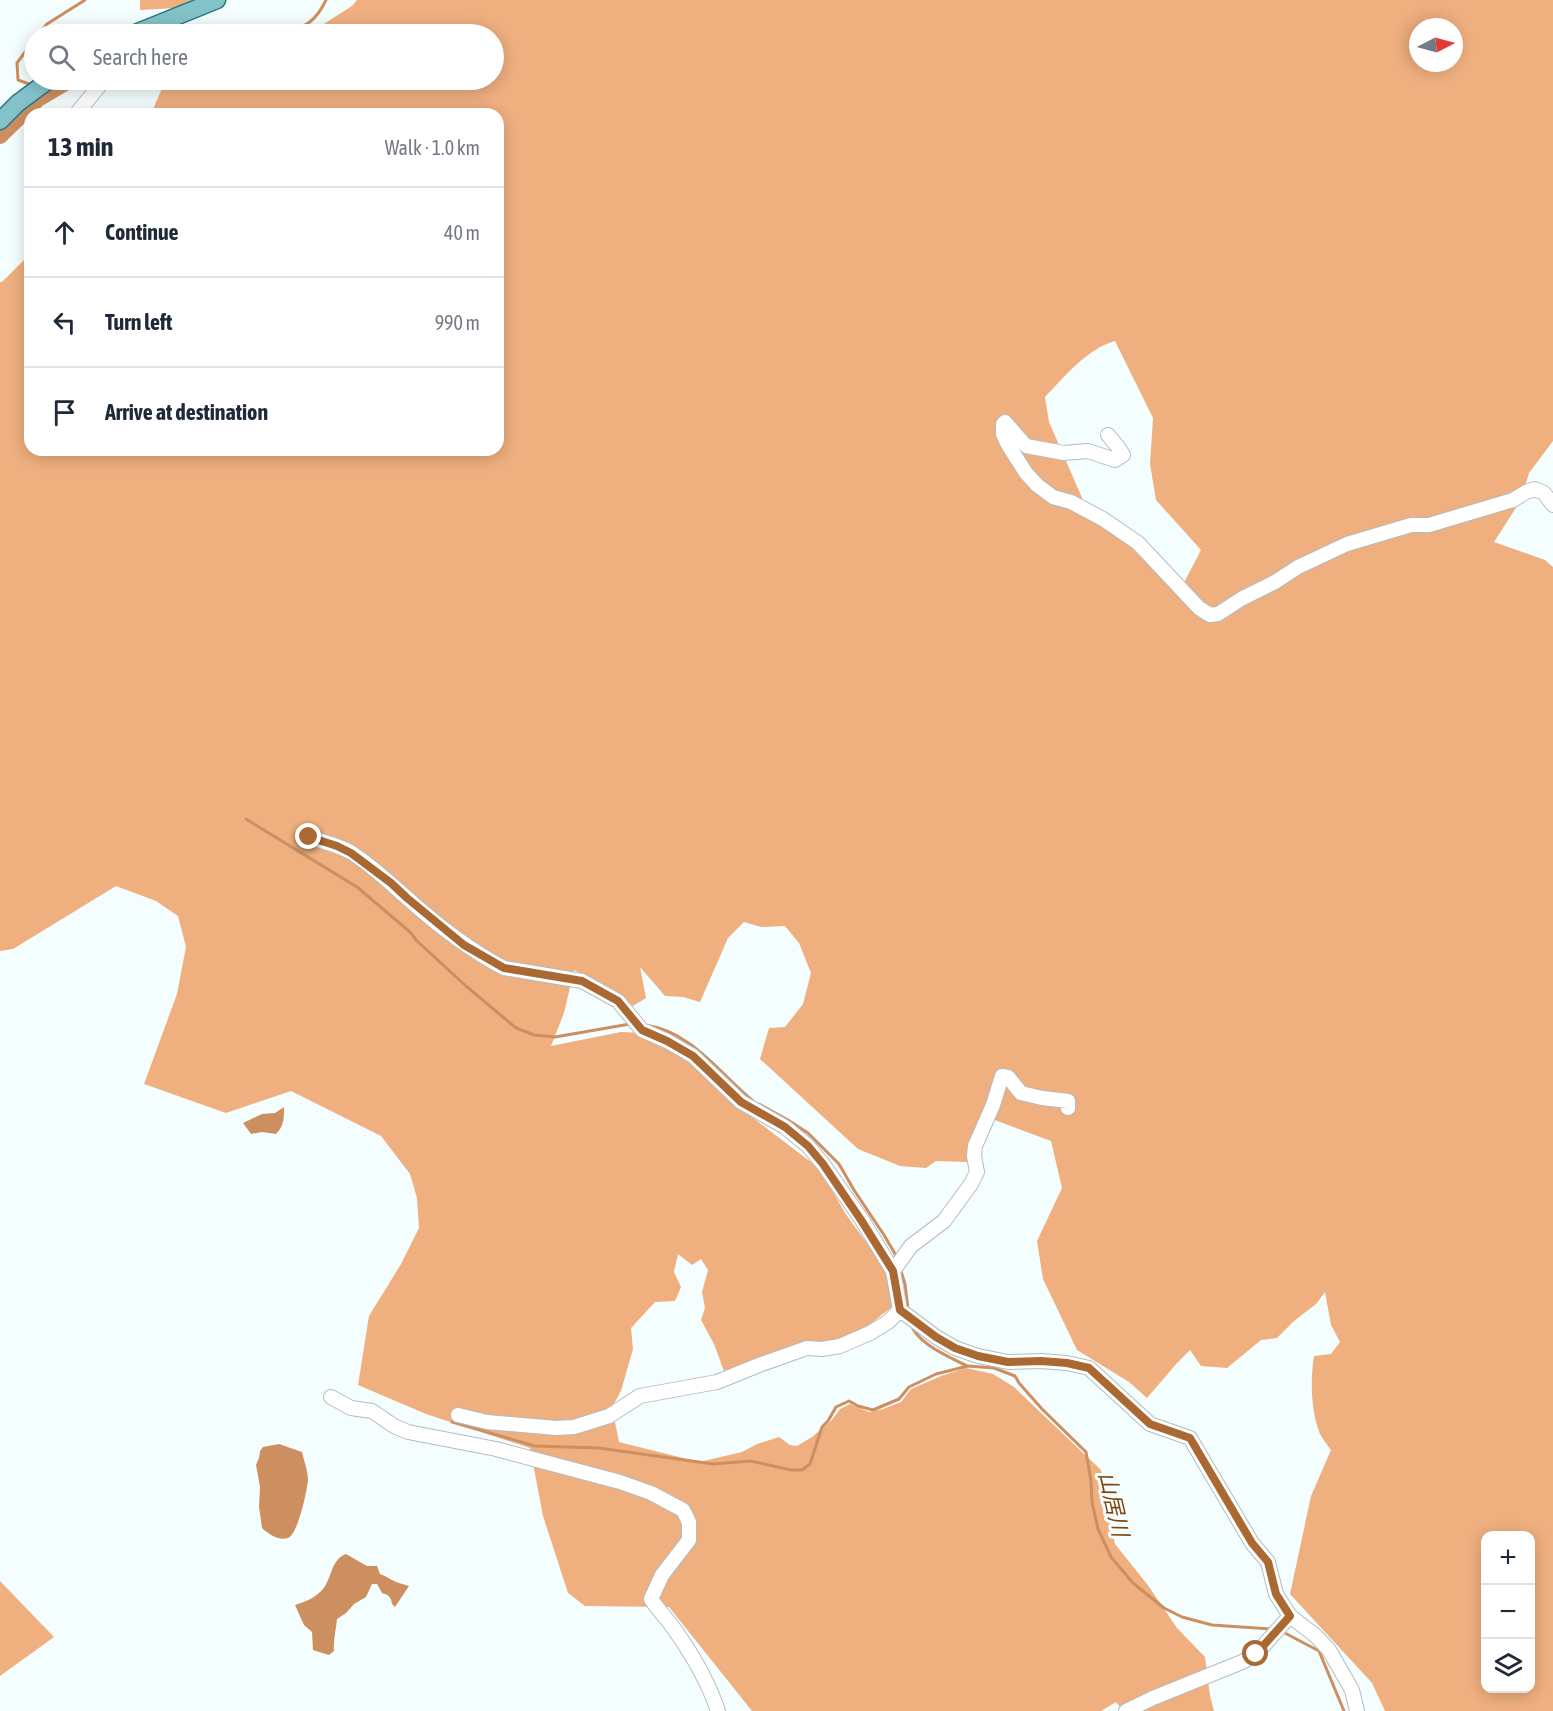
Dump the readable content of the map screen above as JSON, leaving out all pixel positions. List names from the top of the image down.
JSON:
{
  "water": ["山居川"],
  "north": "right",
  "page": {
    "search": "Search here",
    "heading": ["13 min", "Walk · 1.0 km"],
    "list": [
      ["Continue", "40 m"],
      ["Turn left", "990 m"],
      "Arrive at destination"
    ],
    "map_buttons": ["+", "−"]
  }
}
